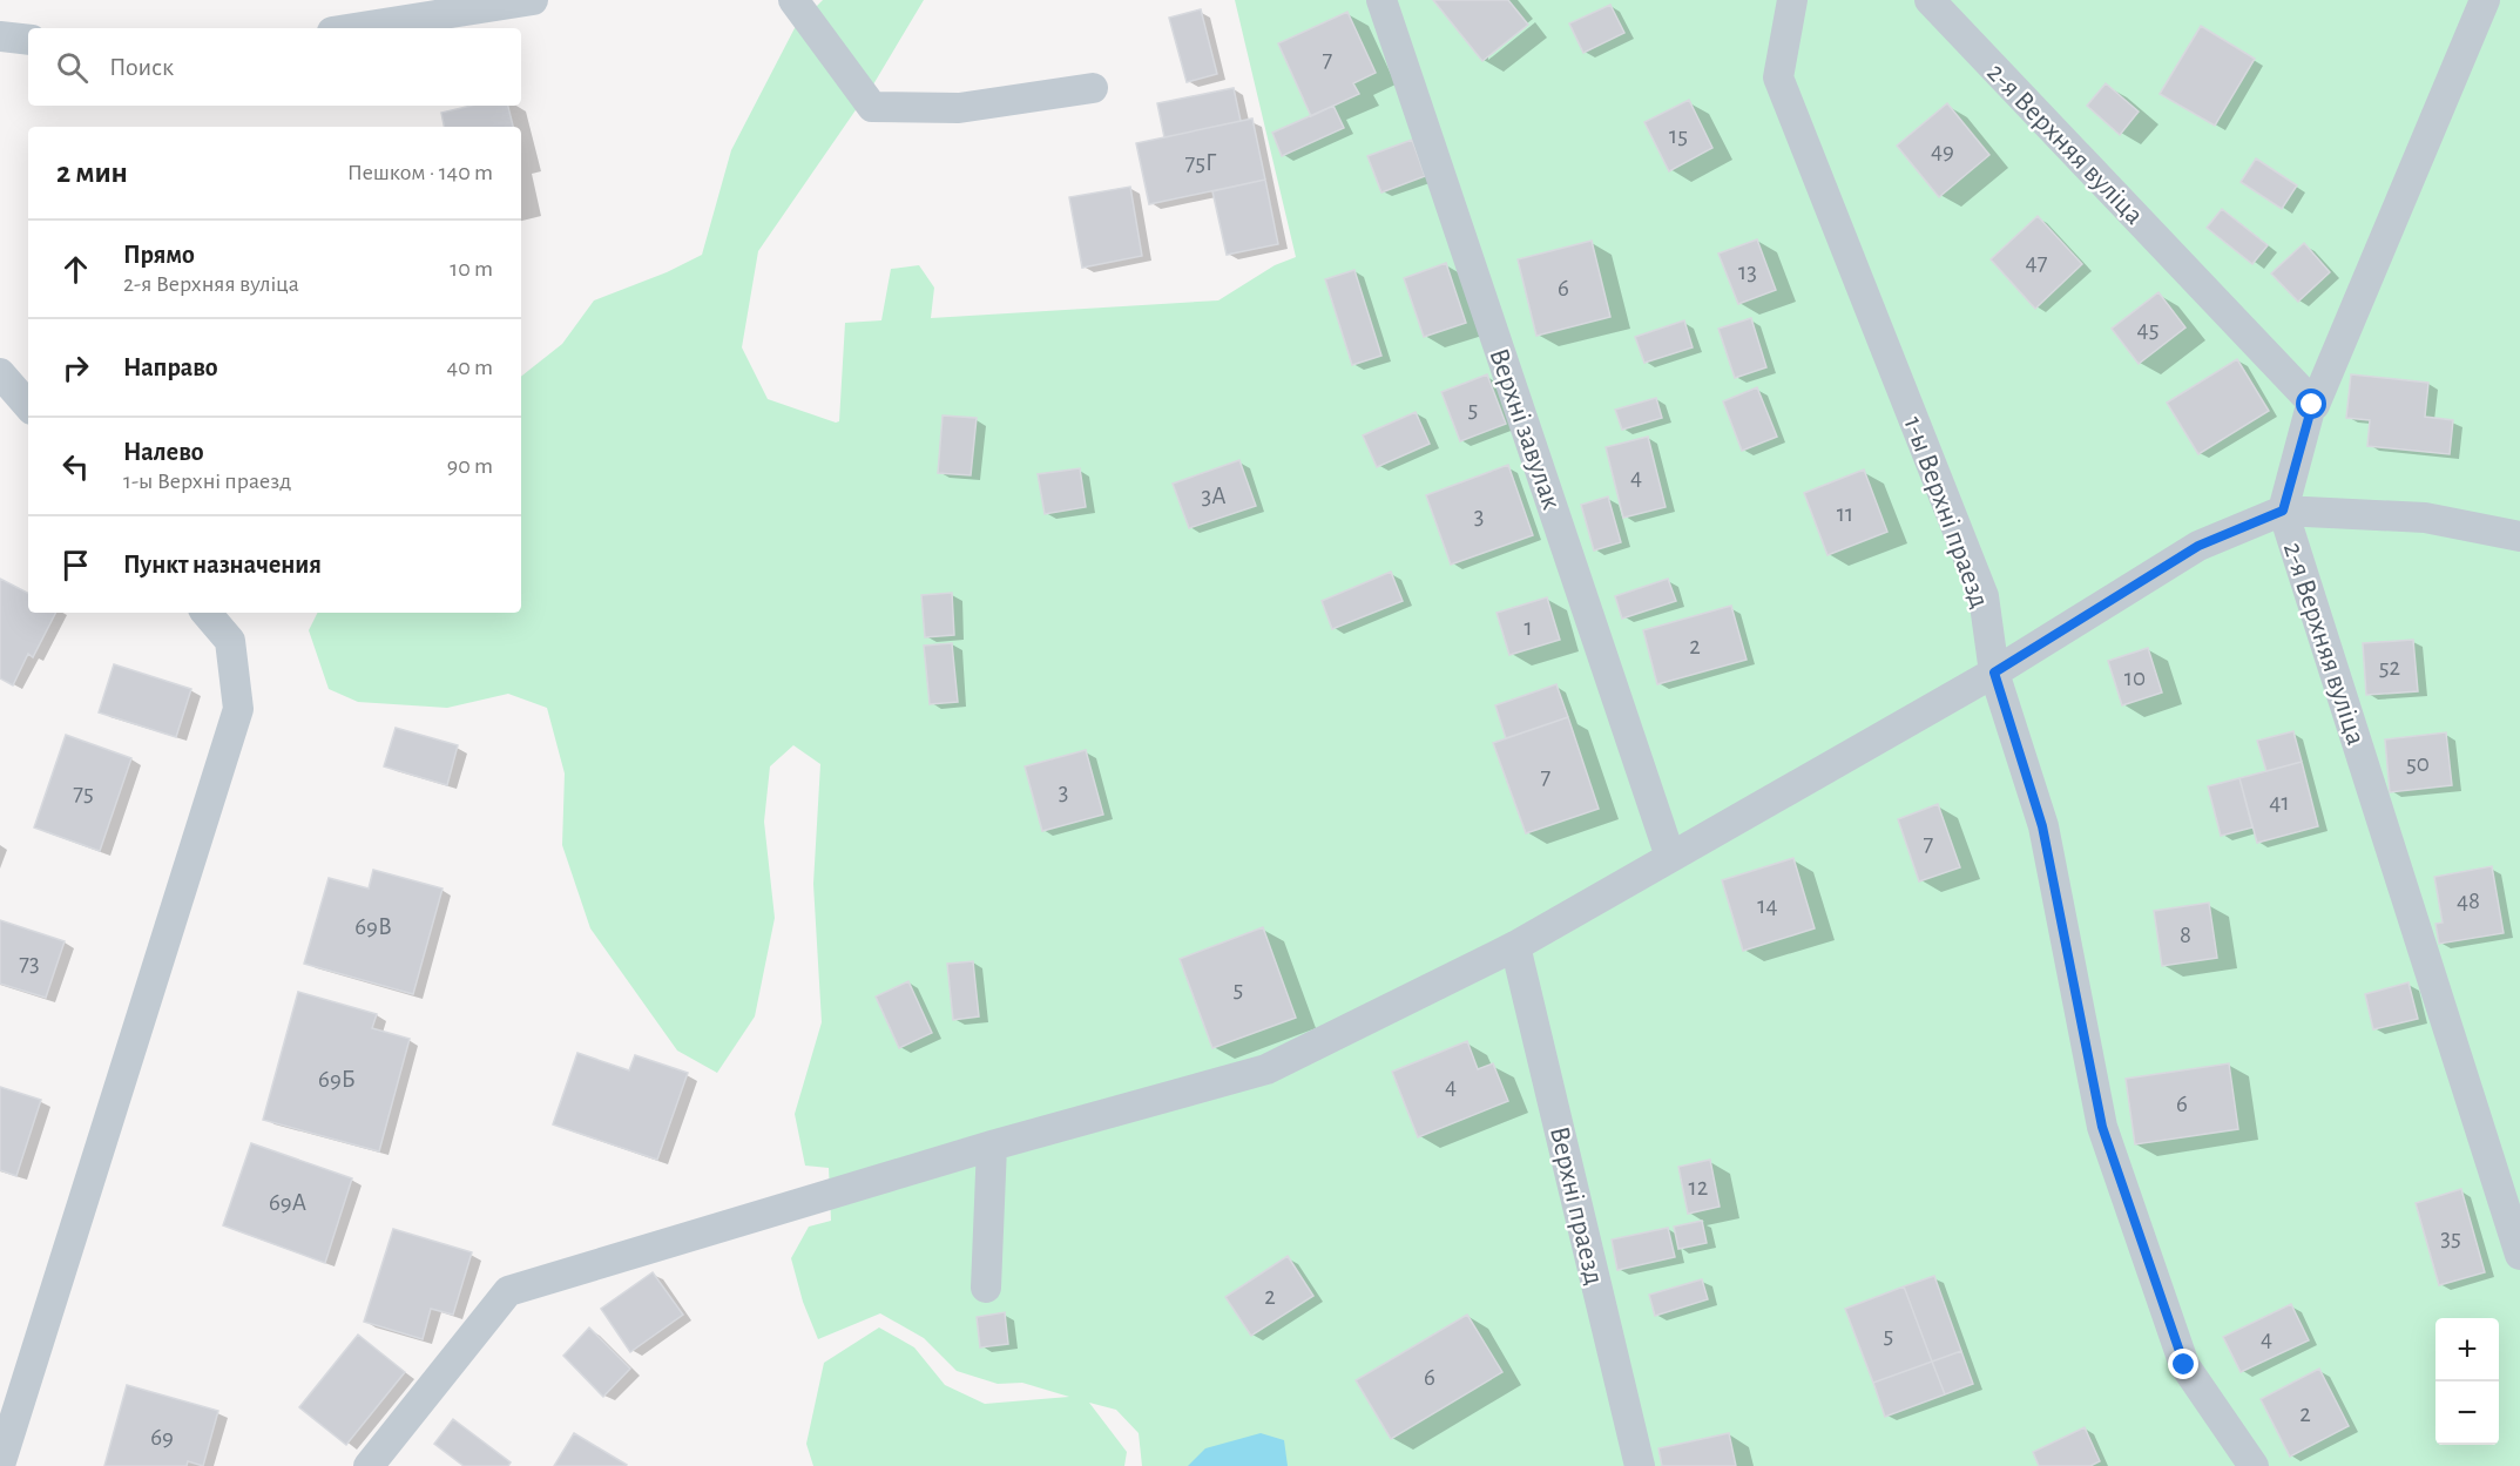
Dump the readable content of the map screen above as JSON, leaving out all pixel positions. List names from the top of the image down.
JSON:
{
  "streets": {
    "lane": [
      "2-я Верхняя вуліца",
      "Верхні завулак",
      "1-ы Верхні праезд",
      "Верхні праезд"
    ]
  },
  "house_numbers": [
    "7",
    "15",
    "49",
    "75Г",
    "47",
    "13",
    "6",
    "45",
    "5",
    "4",
    "3А",
    "11",
    "3",
    "1",
    "2",
    "52",
    "10",
    "50",
    "7",
    "3",
    "75",
    "41",
    "7",
    "48",
    "14",
    "69В",
    "8",
    "73",
    "5",
    "69Б",
    "4",
    "6",
    "12",
    "69А",
    "35",
    "2",
    "5",
    "4",
    "6",
    "2",
    "69"
  ],
  "page": {
    "search": "Поиск",
    "heading": ["2 мин", "Пешком · 140 m"],
    "list": [
      ["Прямо", "2-я Верхняя вуліца", "10 m"],
      ["Направо", "40 m"],
      ["Налево", "1-ы Верхні праезд", "90 m"],
      "Пункт назначения"
    ],
    "map_buttons": ["+", "−"]
  }
}
